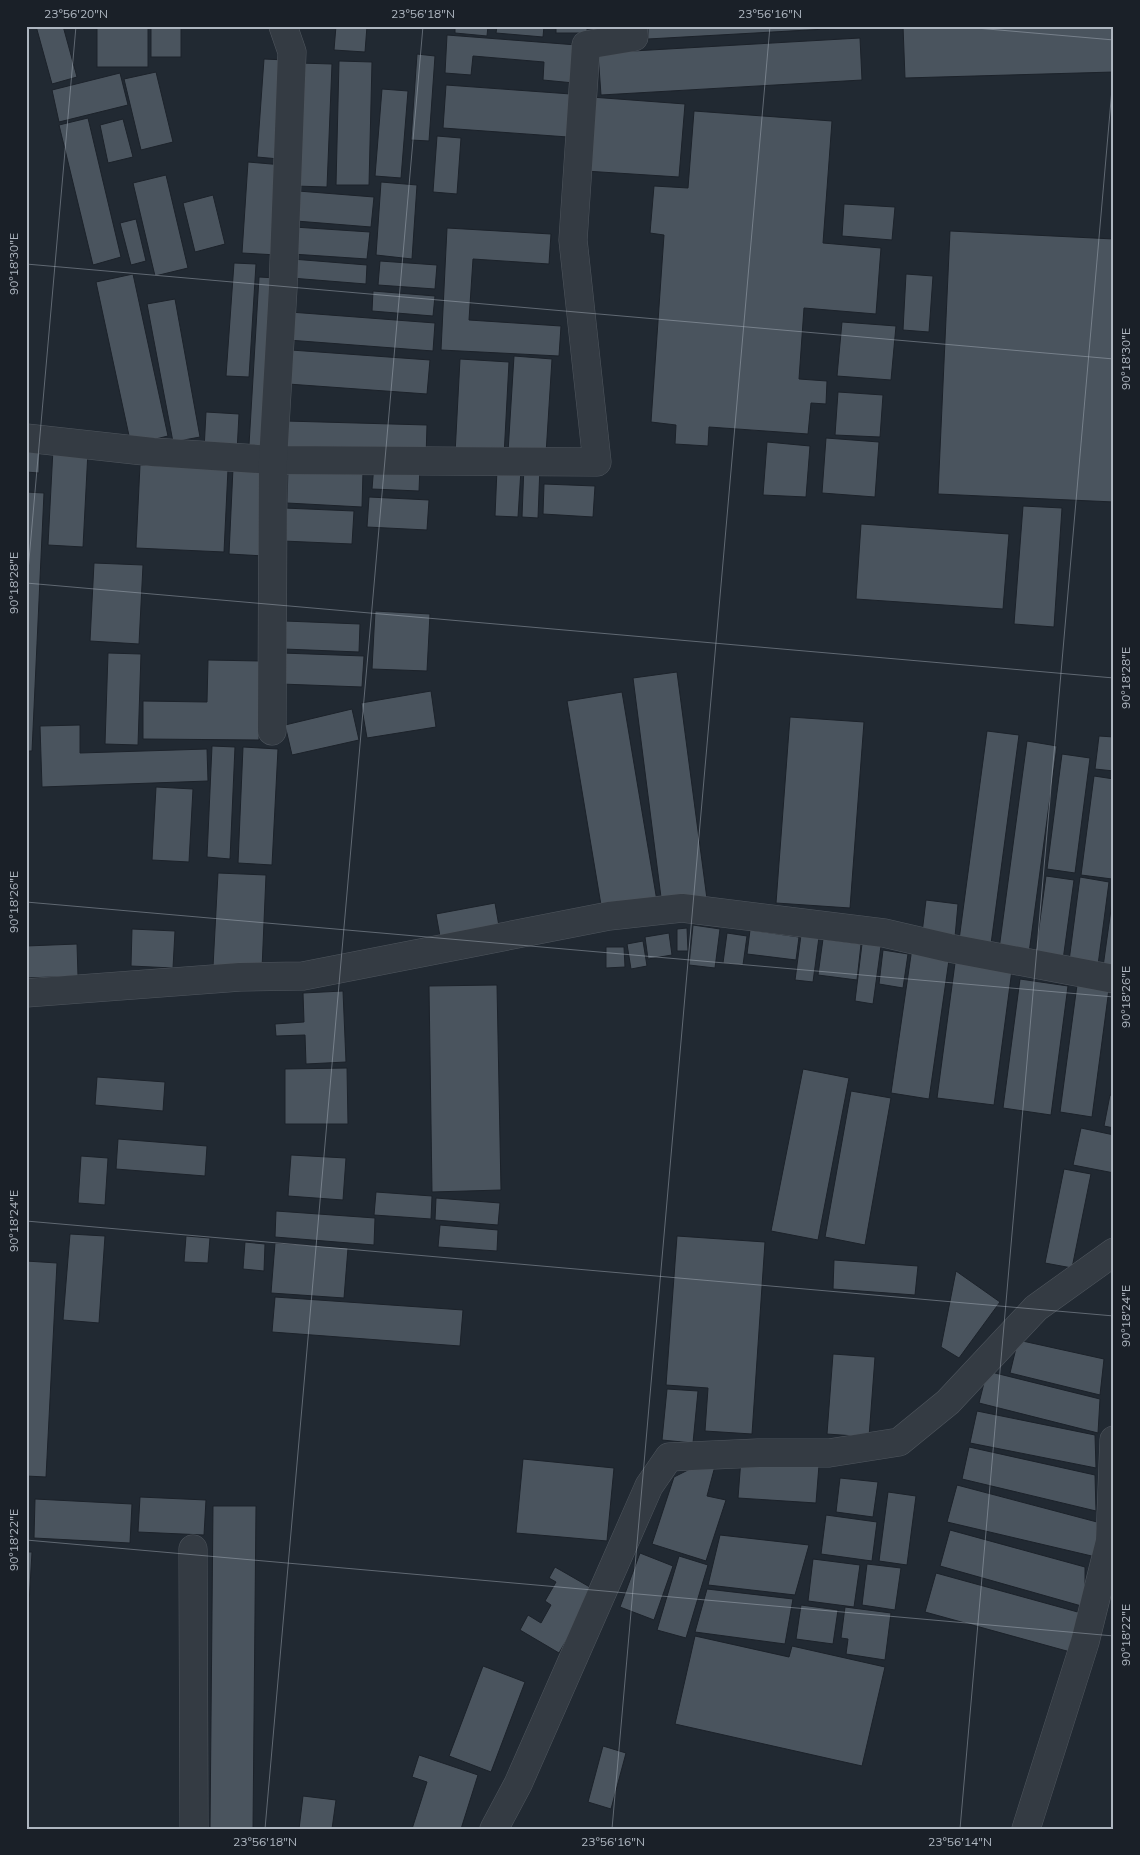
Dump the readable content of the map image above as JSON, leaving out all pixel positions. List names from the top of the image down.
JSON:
{
  "coordinates": [
    "23°56'20\"N",
    "23°56'18\"N",
    "23°56'16\"N",
    "90°18'30\"E",
    "90°18'28\"E",
    "90°18'26\"E",
    "90°18'24\"E",
    "90°18'22\"E",
    "23°56'14\"N"
  ]
}
